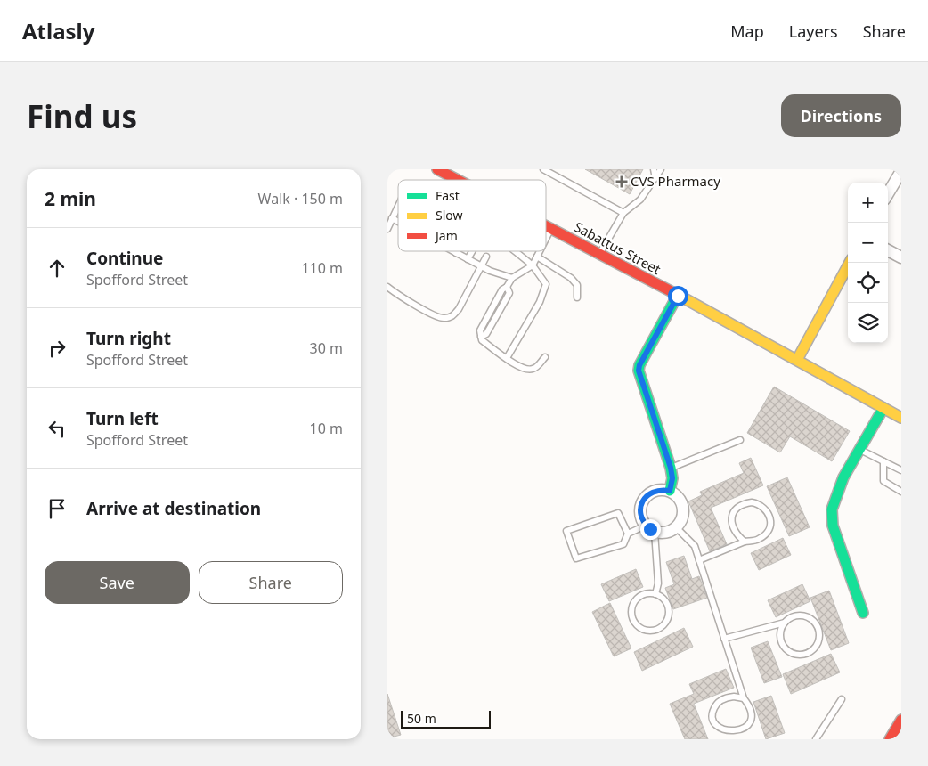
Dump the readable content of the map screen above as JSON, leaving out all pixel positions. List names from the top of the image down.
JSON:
{
  "streets": {
    "main road": ["Sabattus Street"]
  },
  "places": {
    "health": ["CVS Pharmacy"]
  },
  "legend": ["Fast", "Slow", "Jam"],
  "scale_bar": "50 m",
  "page": {
    "header": "Atlasly",
    "nav": ["Map", "Layers", "Share"],
    "buttons": [
      "Directions",
      ["Save", "Share"]
    ],
    "title": "Find us",
    "heading": ["2 min", "Walk · 150 m"],
    "map_buttons": ["+", "−"],
    "list": [
      ["Continue", "Spofford Street", "110 m"],
      ["Turn right", "Spofford Street", "30 m"],
      ["Turn left", "Spofford Street", "10 m"],
      "Arrive at destination"
    ],
    "scale": "50 m"
  }
}
